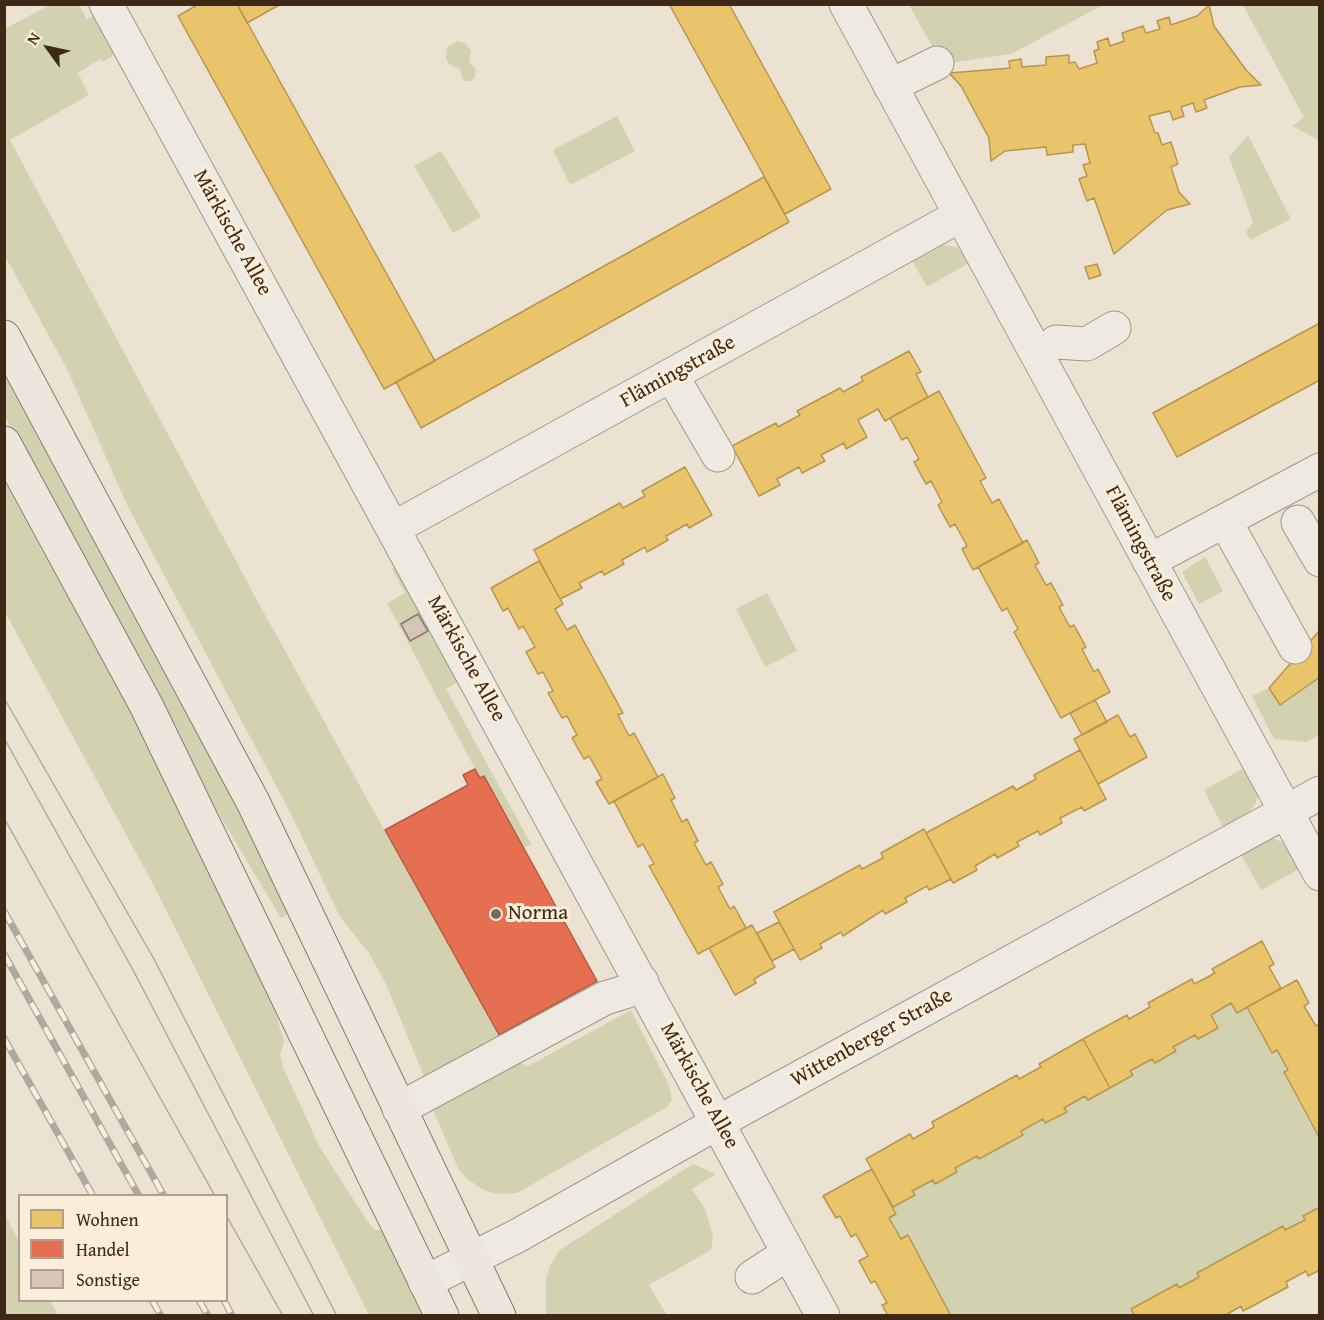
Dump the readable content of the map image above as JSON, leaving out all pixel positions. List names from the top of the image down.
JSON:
{
  "streets": {
    "street": ["Märkische Allee", "Flämingstraße", "Wittenberger Straße"]
  },
  "crossings": [
    ["Märkische Allee", "Flämingstraße"],
    ["Märkische Allee", "Wittenberger Straße"],
    ["Flämingstraße", "Wittenberger Straße"]
  ],
  "places": ["Norma"],
  "legend": ["Wohnen", "Handel", "Sonstige"],
  "north": "top left"
}
